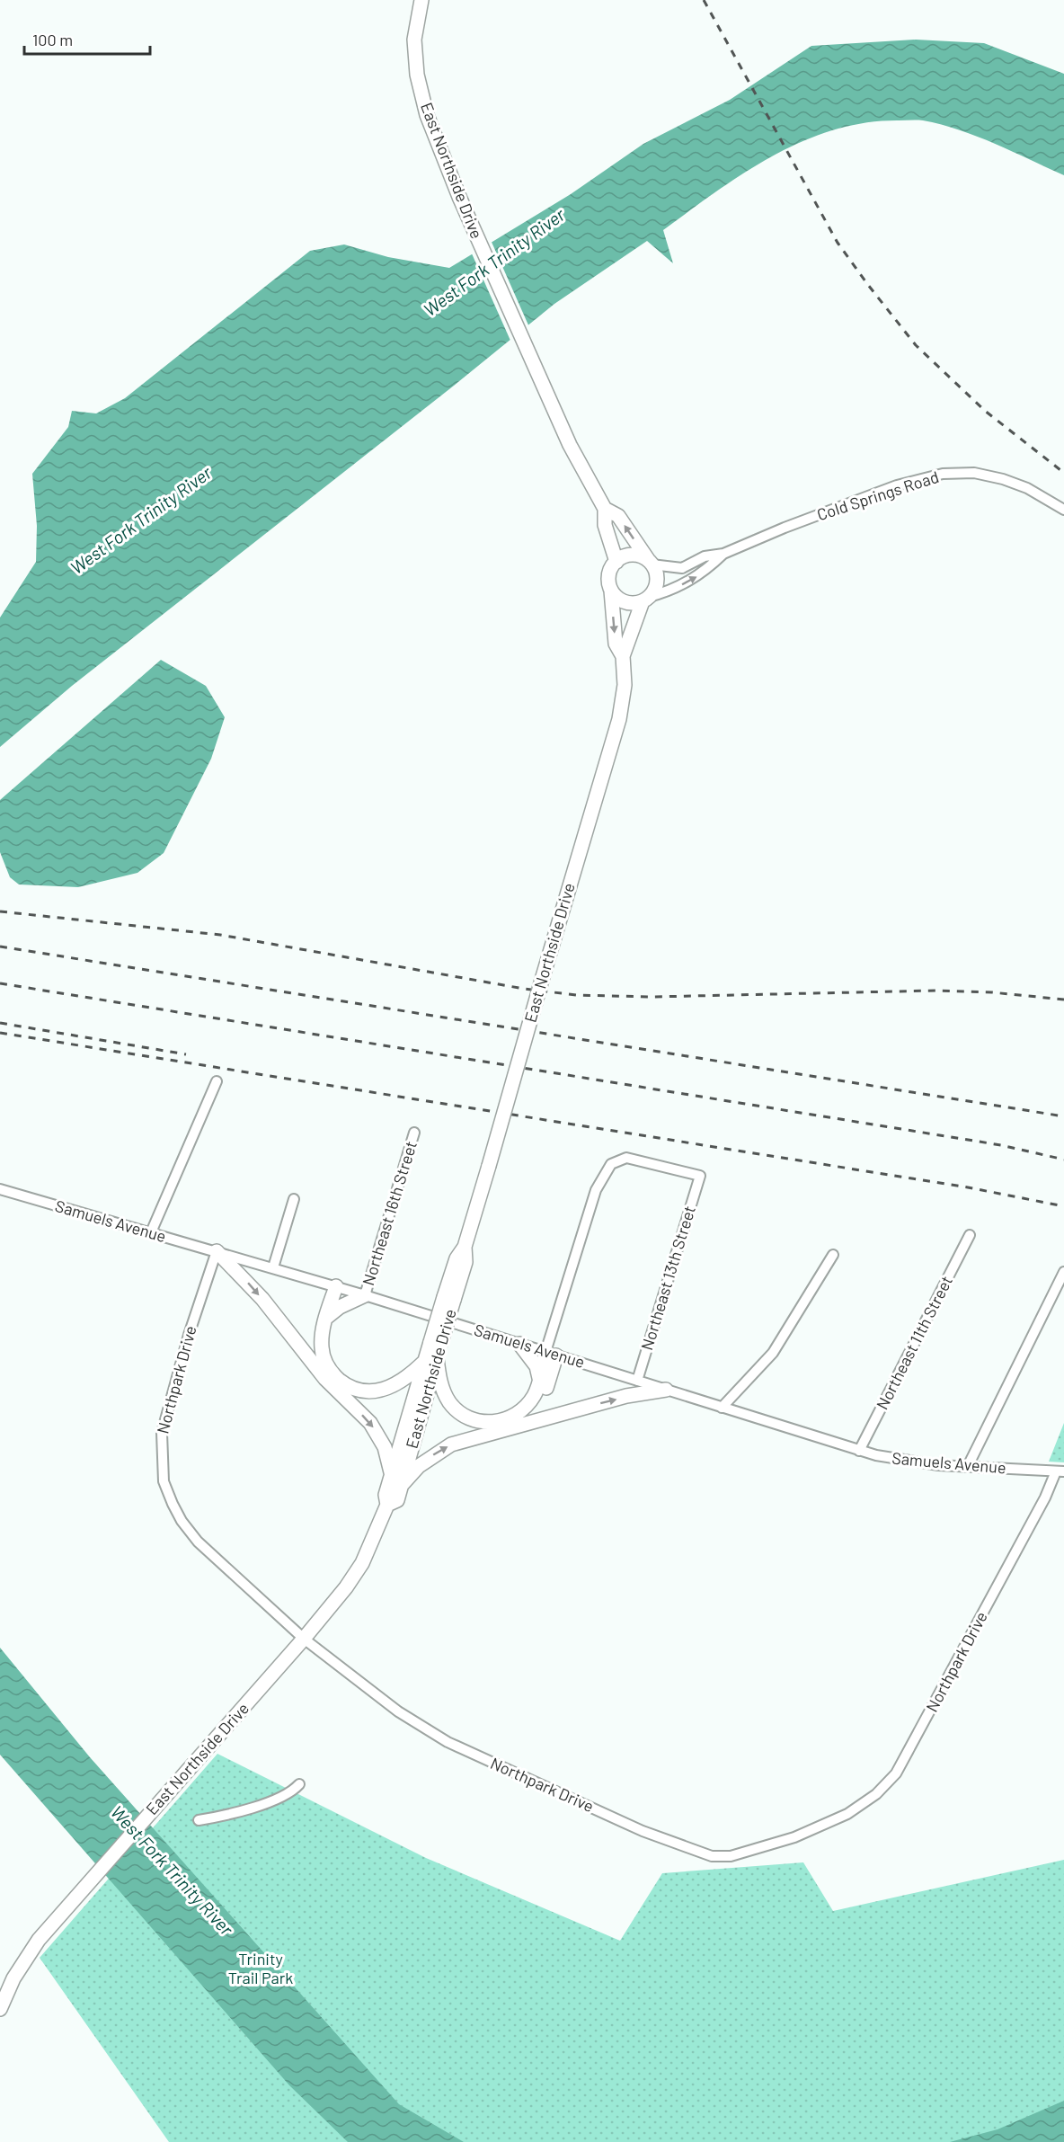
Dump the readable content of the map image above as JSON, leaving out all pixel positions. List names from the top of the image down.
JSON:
{
  "streets": {
    "street": [
      "East Northside Drive",
      "Cold Springs Road",
      "Northeast 16th Street",
      "Samuels Avenue",
      "Northeast 13th Street",
      "Northeast 11th Street",
      "Northpark Drive"
    ]
  },
  "crossings": [
    ["East Northside Drive", "Cold Springs Road"],
    ["East Northside Drive", "Northpark Drive"],
    ["Northeast 16th Street", "Samuels Avenue"],
    ["Samuels Avenue", "Northeast 13th Street"],
    ["Samuels Avenue", "Northeast 11th Street"],
    ["Samuels Avenue", "Northpark Drive"]
  ],
  "water": ["West Fork Trinity River"],
  "parks": ["Trinity Trail Park"],
  "scale_bar": "100 m"
}
